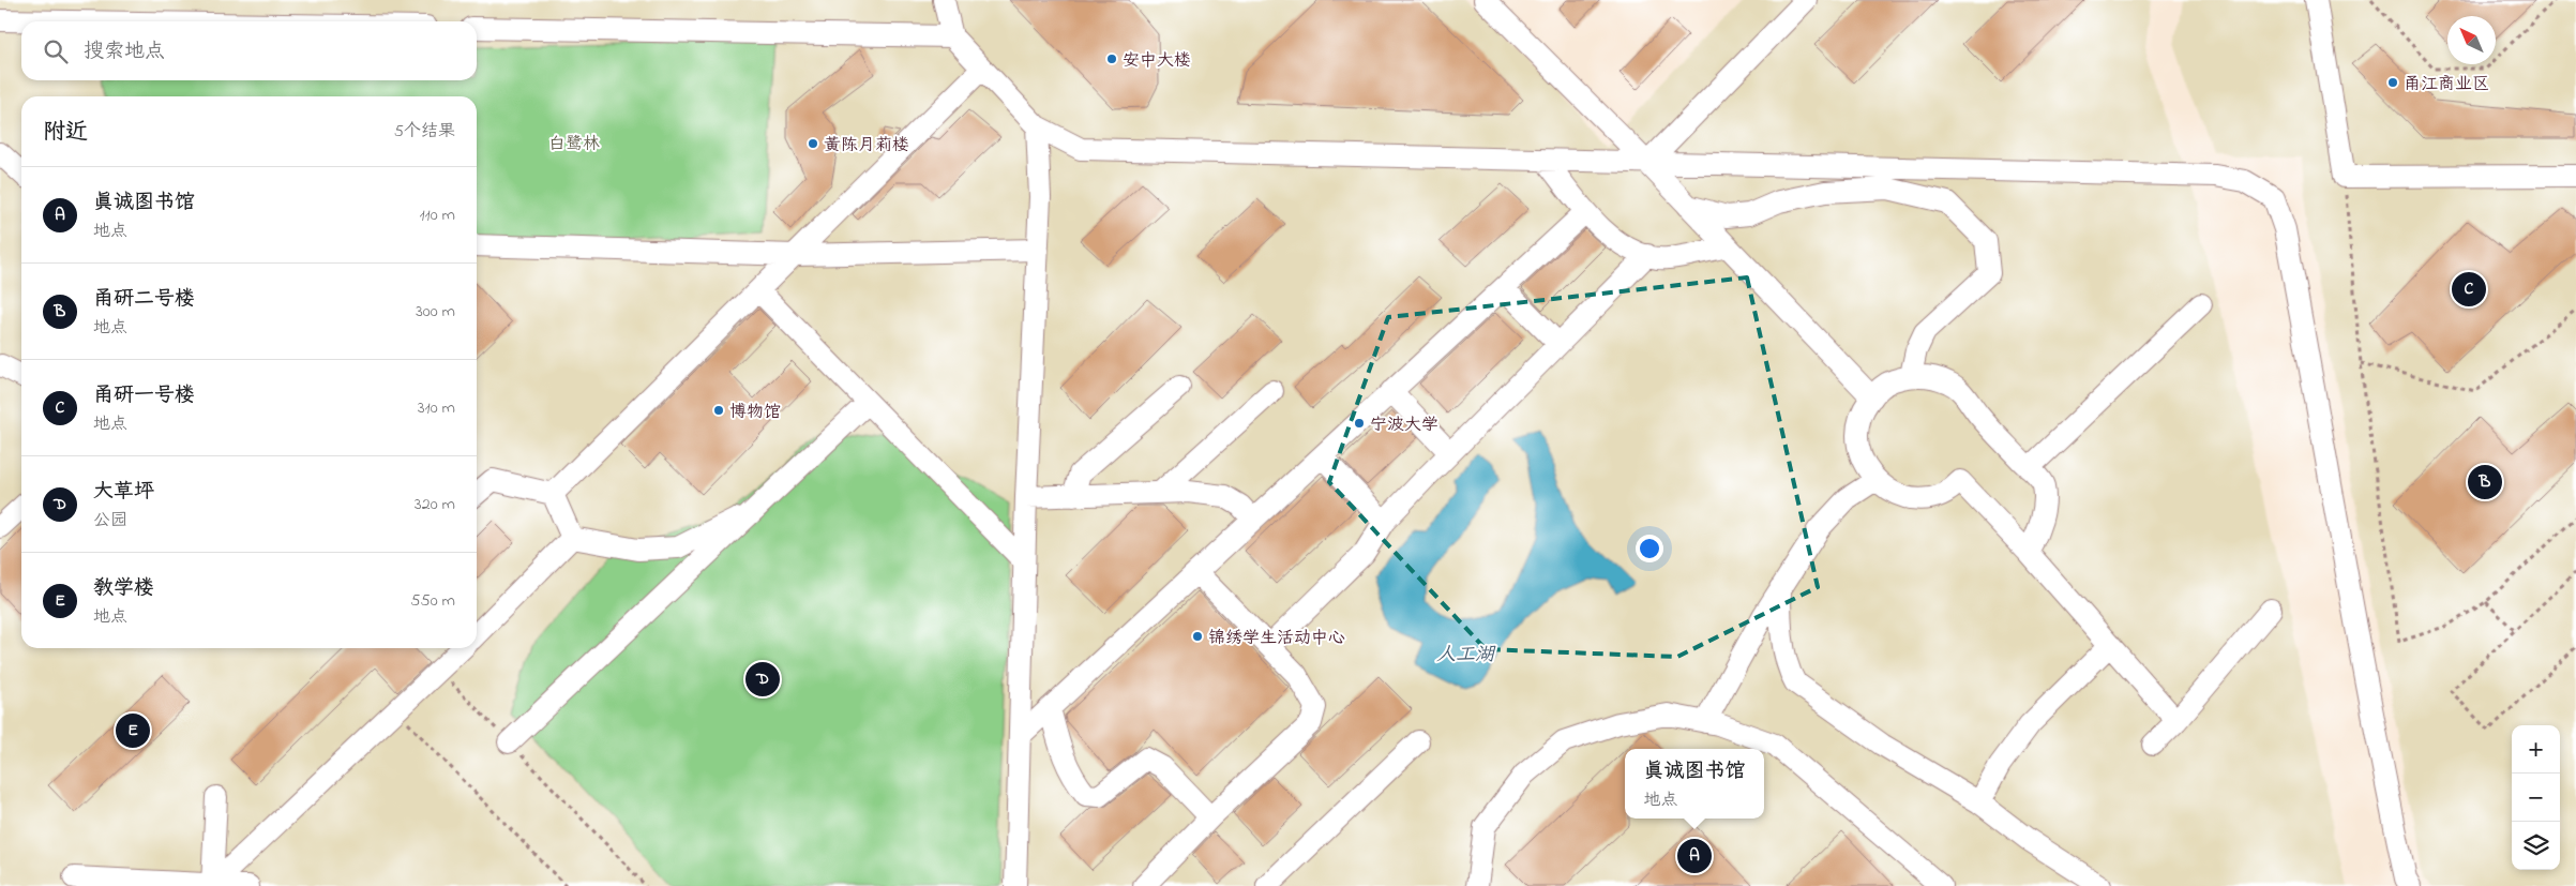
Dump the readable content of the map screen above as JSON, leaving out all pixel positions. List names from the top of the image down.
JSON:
{
  "water": ["人工湖"],
  "parks": ["白鹭林"],
  "places": [
    "安中大楼",
    "甬江商业区",
    "黄陈月莉楼",
    "博物馆",
    "宁波大学",
    "锦绣学生活动中心"
  ],
  "north": "top left",
  "page": {
    "search": "搜索地点",
    "heading": ["附近", "5个结果"],
    "list": [
      {
        "mark": "A",
        "name": "真诚图书馆",
        "note": "地点",
        "value": "110 m"
      },
      {
        "mark": "B",
        "name": "甬研二号楼",
        "note": "地点",
        "value": "300 m"
      },
      {
        "mark": "C",
        "name": "甬研一号楼",
        "note": "地点",
        "value": "310 m"
      },
      {
        "mark": "D",
        "name": "大草坪",
        "note": "公园",
        "value": "320 m"
      },
      {
        "mark": "E",
        "name": "教学楼",
        "note": "地点",
        "value": "550 m"
      }
    ],
    "pins": [
      "C",
      "B",
      "D",
      "E",
      "A"
    ],
    "map_buttons": ["+", "−"],
    "popup": ["真诚图书馆", "地点"]
  }
}
